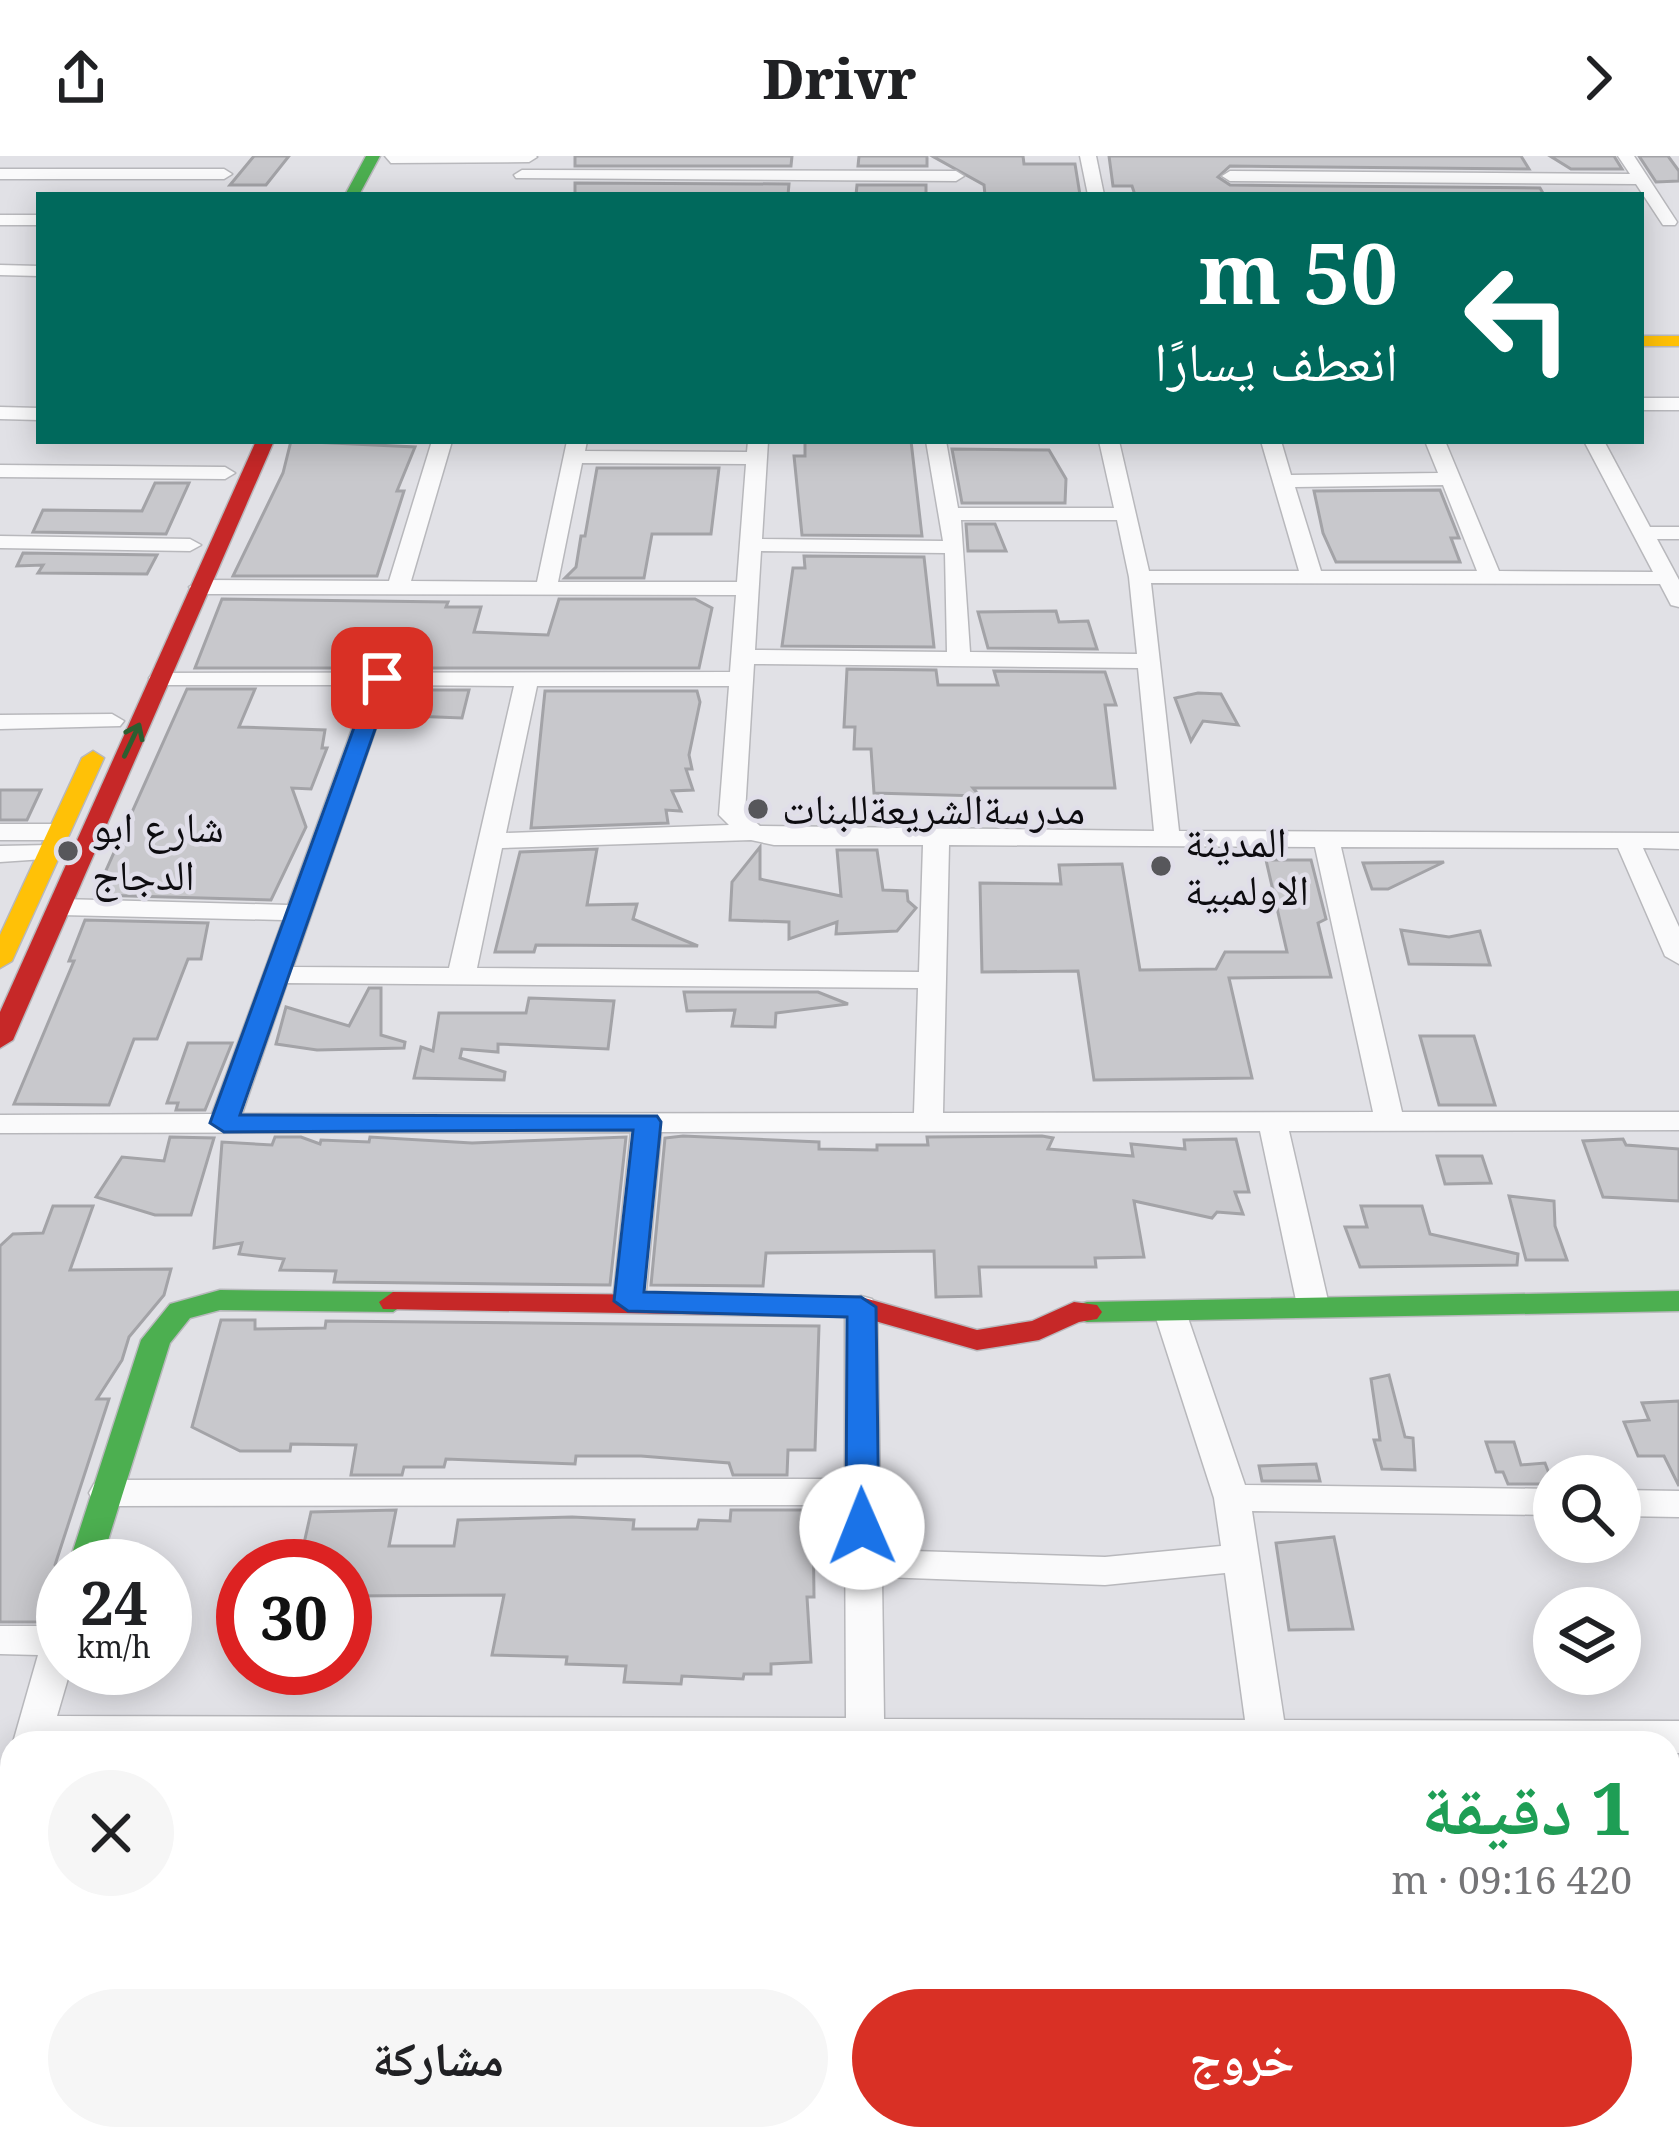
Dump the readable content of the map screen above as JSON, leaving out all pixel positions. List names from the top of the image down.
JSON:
{
  "places": ["مدرسةالشريعةللبنات", "شارع ابو الدجاج", "المدينة الاولمبية"],
  "page": {
    "header": "Drivr",
    "turn": ["50 m", "انعطف يسارًا"],
    "speed": "24 km/h",
    "limit": "30",
    "heading": ["1 دقيقة", "420 m · 09:16"],
    "buttons": ["خروج", "مشاركة"]
  }
}
